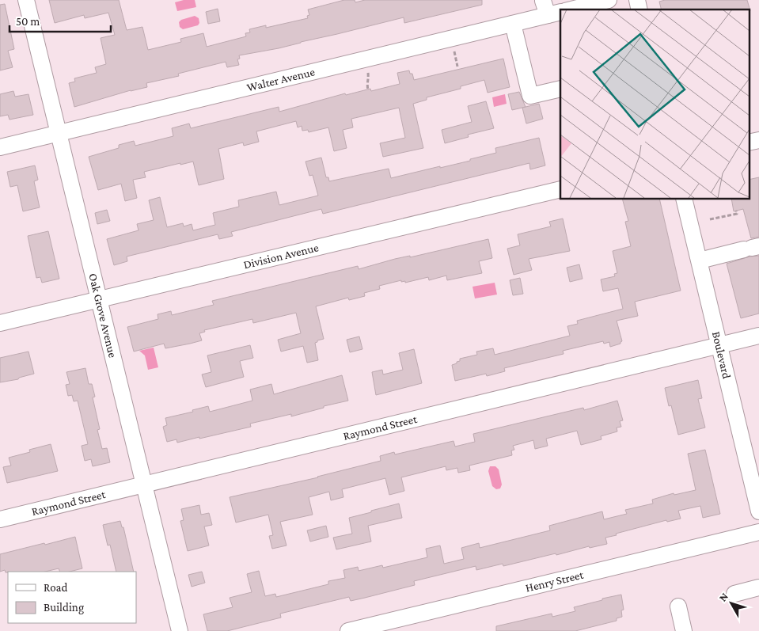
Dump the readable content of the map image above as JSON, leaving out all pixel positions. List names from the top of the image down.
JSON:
{
  "streets": {
    "street": [
      "Walter Avenue",
      "Division Avenue",
      "Oak Grove Avenue",
      "Boulevard",
      "Raymond Street",
      "Henry Street"
    ]
  },
  "crossings": [
    ["Walter Avenue", "Oak Grove Avenue"],
    ["Division Avenue", "Oak Grove Avenue"],
    ["Oak Grove Avenue", "Raymond Street"],
    ["Boulevard", "Raymond Street"]
  ],
  "legend": ["Road", "Building"],
  "scale_bar": "50 m",
  "north": "top left"
}
